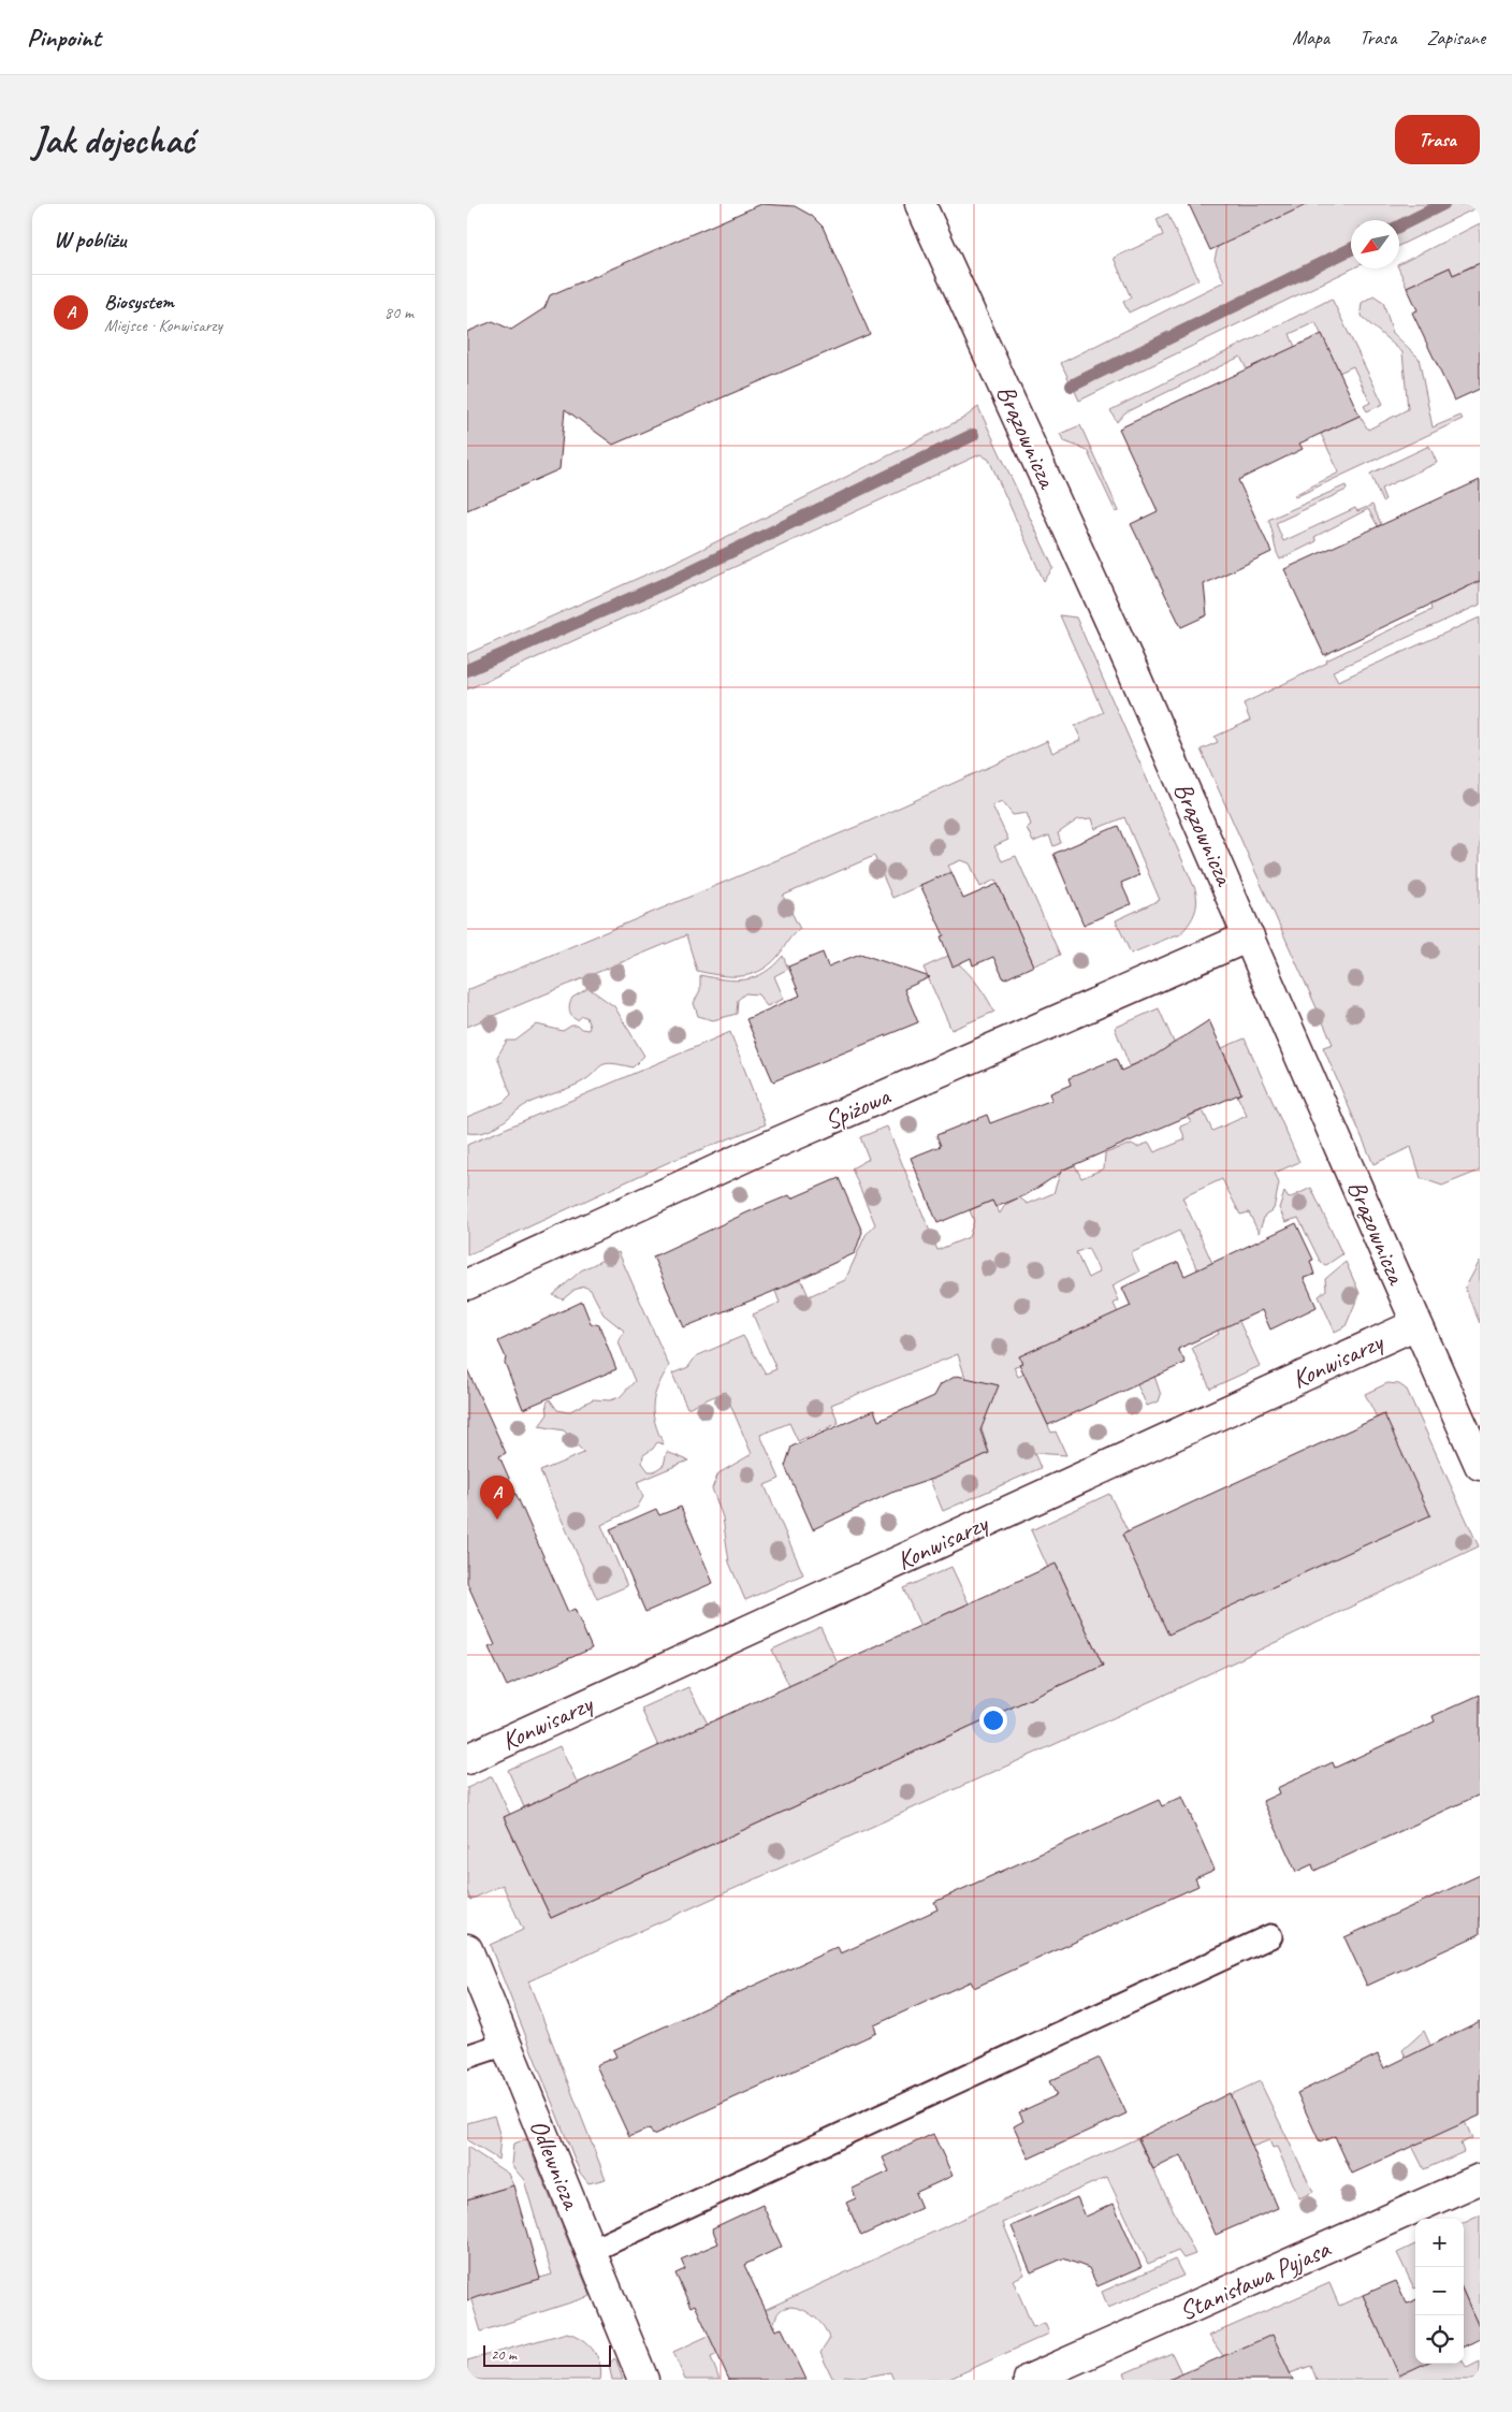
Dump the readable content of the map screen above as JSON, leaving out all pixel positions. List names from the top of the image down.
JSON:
{
  "streets": {
    "street": [
      "Brązownicza",
      "Spiżowa",
      "Konwisarzy",
      "Odlewnicza",
      "Stanisława Pyjasa"
    ]
  },
  "crossings": [
    ["Brązownicza", "Spiżowa"],
    ["Brązownicza", "Konwisarzy"]
  ],
  "scale_bar": "20 m",
  "north": "bottom left",
  "page": {
    "header": "Pinpoint",
    "nav": ["Mapa", "Trasa", "Zapisane"],
    "buttons": "Trasa",
    "title": "Jak dojechać",
    "heading": "W pobliżu",
    "list": [
      {
        "mark": "A",
        "name": "Biosystem",
        "note": "Miejsce · Konwisarzy",
        "value": "80 m"
      }
    ],
    "pins": "A",
    "map_buttons": ["+", "−"],
    "scale": "20 m"
  }
}
